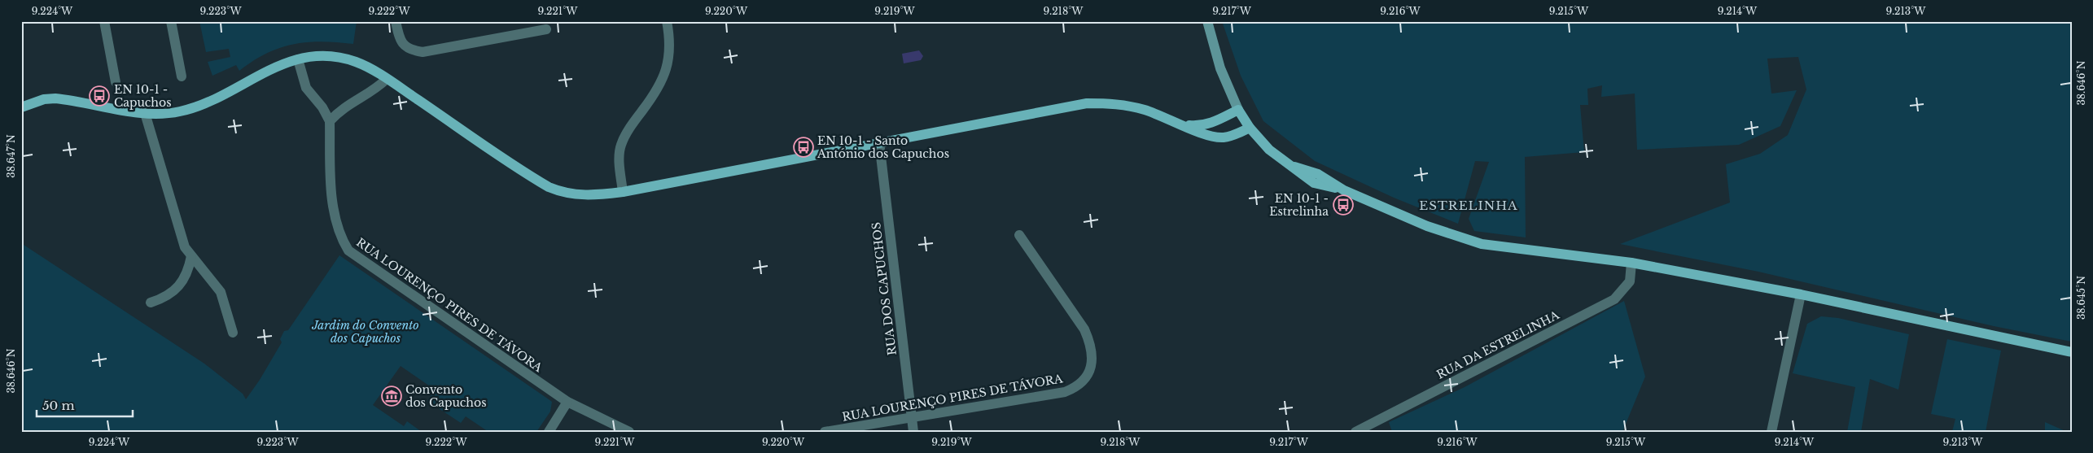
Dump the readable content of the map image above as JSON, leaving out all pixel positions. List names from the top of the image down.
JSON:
{
  "streets": {
    "street": ["RUA DOS CAPUCHOS", "RUA LOURENÇO PIRES DE TÁVORA", "RUA DA ESTRELINHA"]
  },
  "crossings": [
    ["RUA DOS CAPUCHOS", "RUA LOURENÇO PIRES DE TÁVORA"]
  ],
  "districts": ["ESTRELINHA"],
  "parks": ["Jardim do Convento dos Capuchos"],
  "places": {
    "bus stop": ["EN 10-1 - Capuchos", "EN 10-1 - Santo António dos Capuchos", "EN 10-1 - Estrelinha"],
    "museum": ["Convento dos Capuchos"]
  },
  "scale_bar": "50 m",
  "coordinates": [
    "9.224°W",
    "9.223°W",
    "9.222°W",
    "9.221°W",
    "9.220°W",
    "9.219°W",
    "9.218°W",
    "9.217°W",
    "9.216°W",
    "9.215°W",
    "9.214°W",
    "9.213°W",
    "38.646°N",
    "38.647°N",
    "38.645°N"
  ]
}
